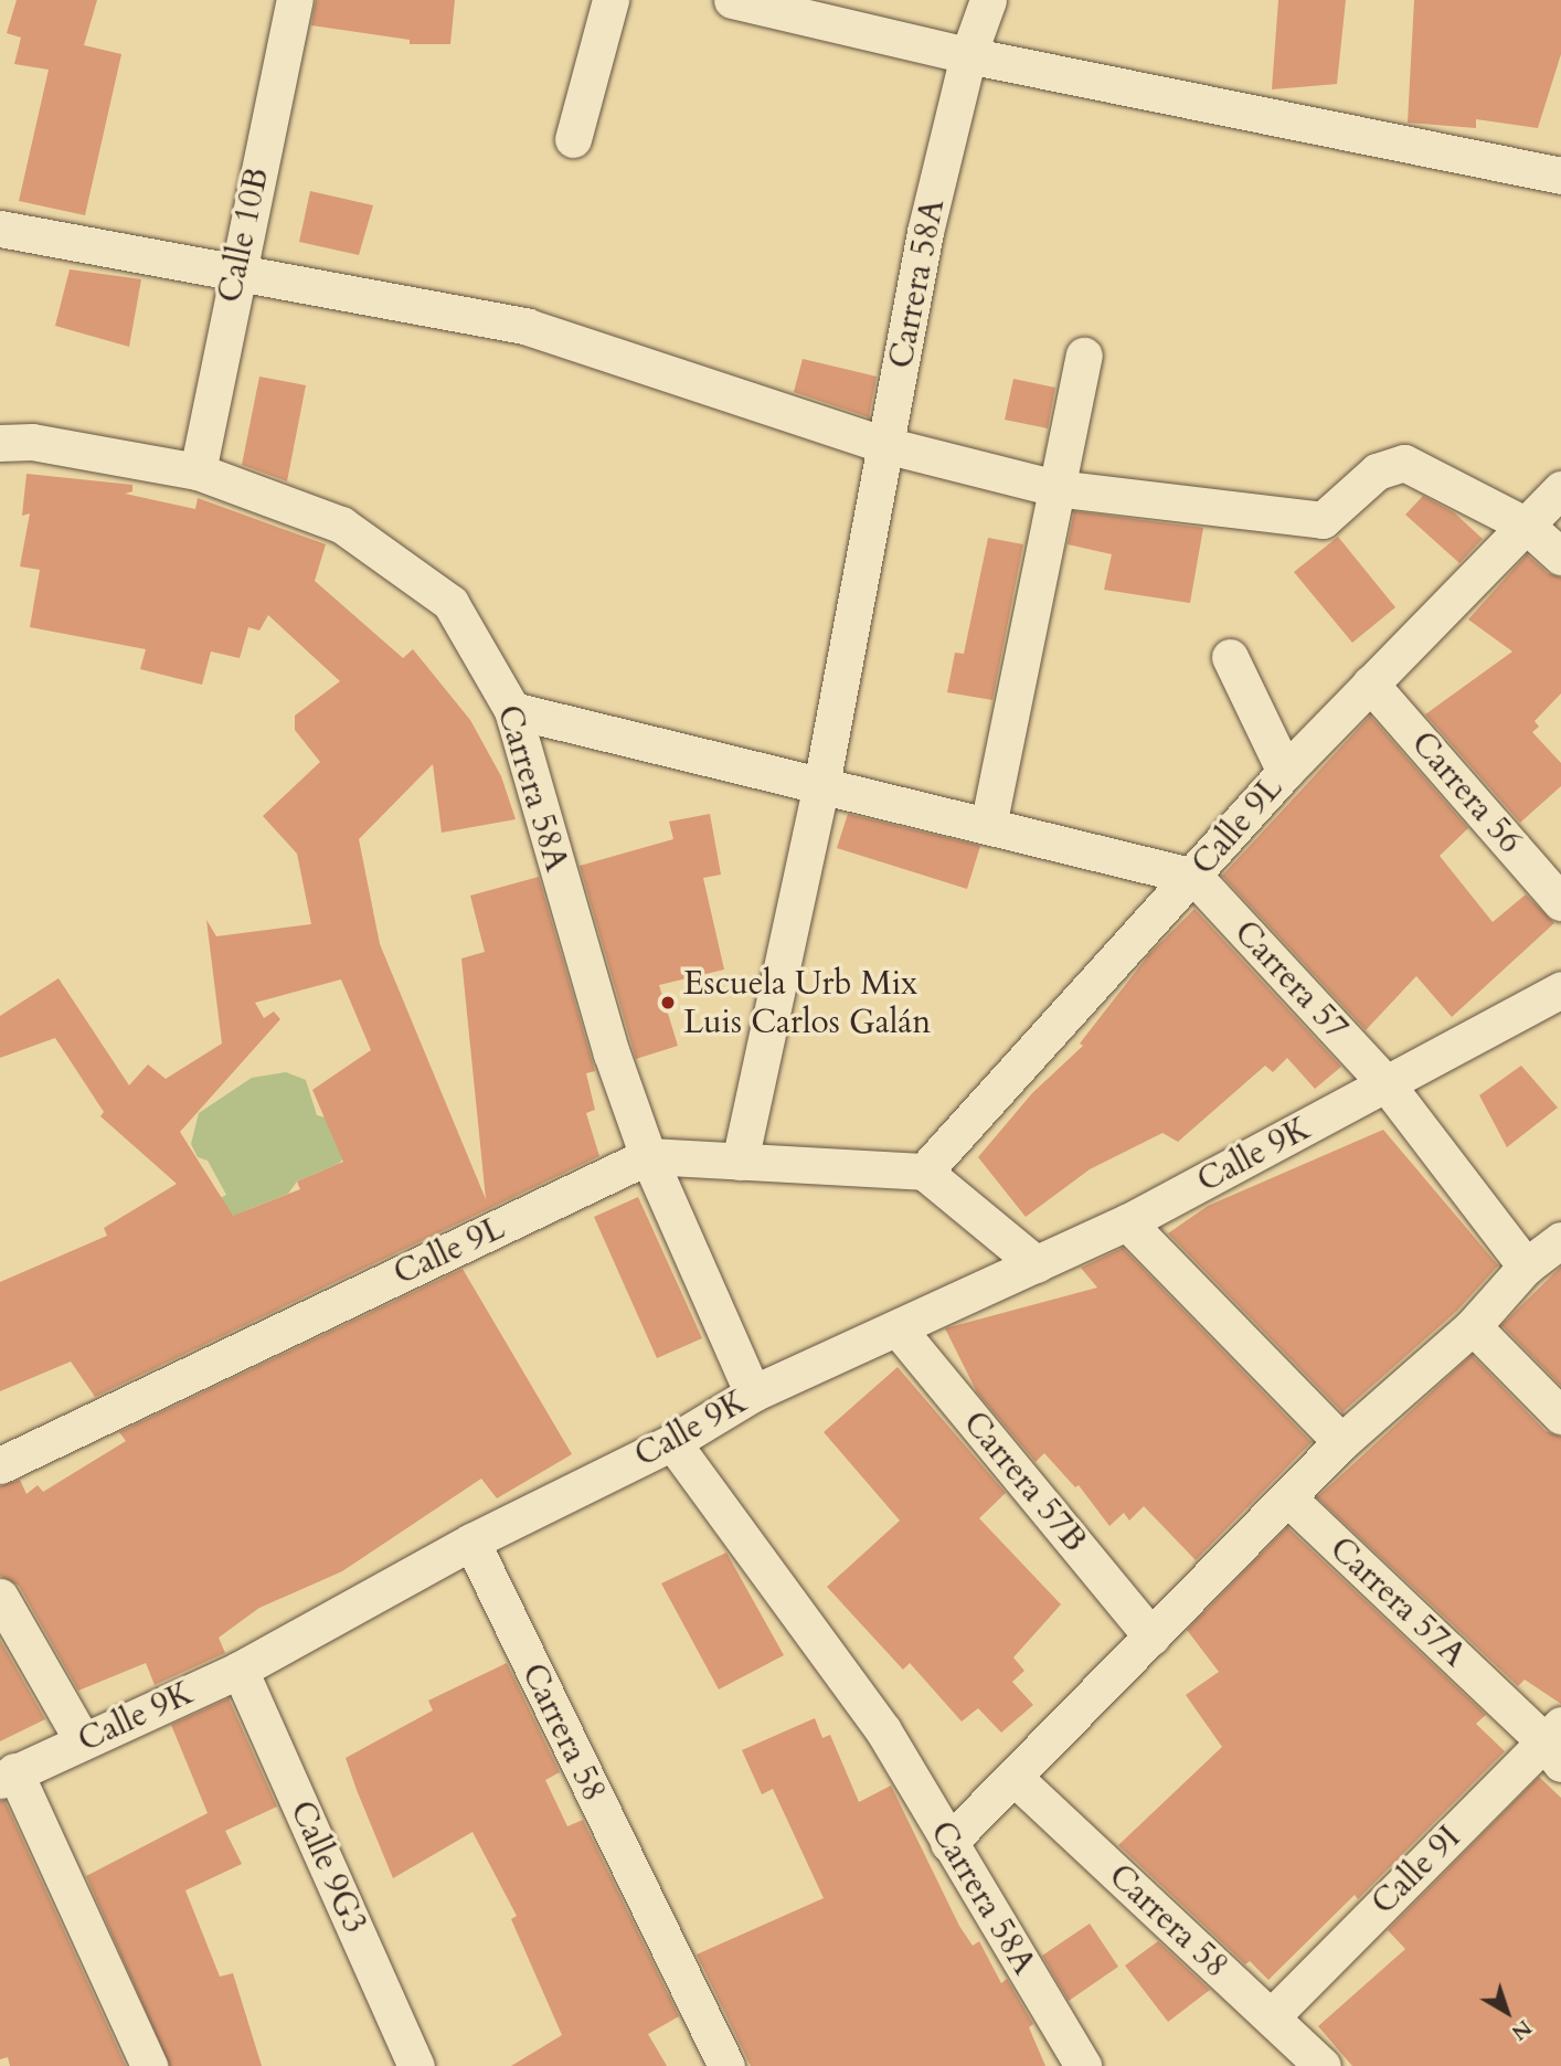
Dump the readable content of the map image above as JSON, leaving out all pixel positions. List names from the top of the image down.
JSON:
{
  "streets": {
    "street": [
      "Calle 10B",
      "Carrera 58A",
      "Carrera 56",
      "Calle 9L",
      "Carrera 57",
      "Calle 9K",
      "Carrera 57B",
      "Carrera 57A",
      "Carrera 58",
      "Calle 9G3",
      "Calle 9I"
    ]
  },
  "crossings": [
    ["Calle 10B", "Carrera 58A"],
    ["Carrera 58A", "Calle 9L"],
    ["Carrera 58A", "Calle 9K"],
    ["Carrera 56", "Calle 9L"],
    ["Calle 9L", "Carrera 57"],
    ["Carrera 57", "Calle 9K"],
    ["Calle 9K", "Carrera 57B"],
    ["Calle 9K", "Carrera 58"],
    ["Calle 9K", "Calle 9G3"],
    ["Carrera 57A", "Calle 9I"],
    ["Carrera 58", "Calle 9I"]
  ],
  "places": ["Escuela Urb Mix Luis Carlos Galán"],
  "north": "bottom right"
}
